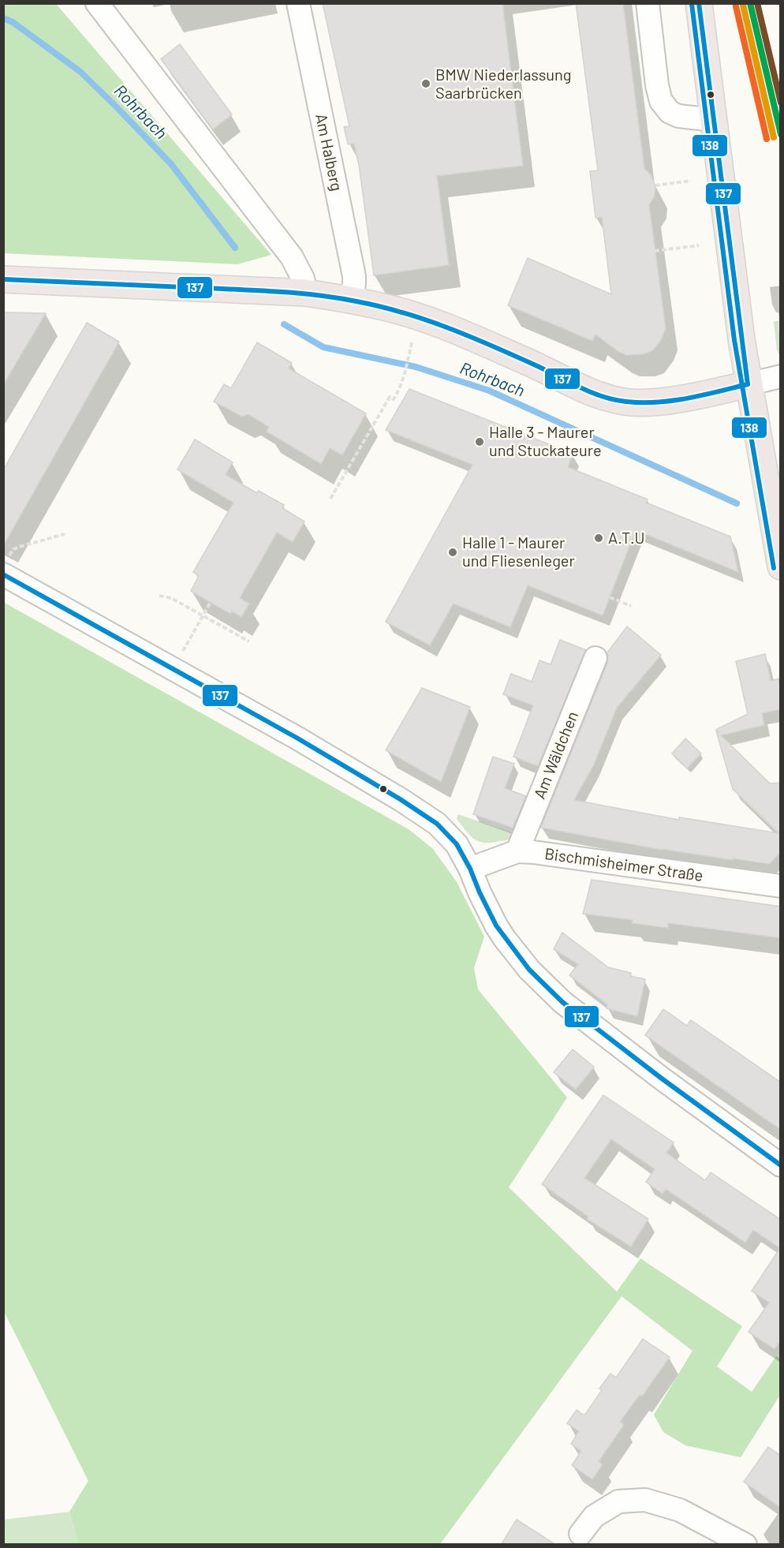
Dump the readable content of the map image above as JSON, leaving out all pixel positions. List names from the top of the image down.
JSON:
{
  "streets": {
    "street": ["Am Halberg", "Am Wäldchen", "Bischmisheimer Straße"]
  },
  "crossings": [
    ["Am Wäldchen", "Bischmisheimer Straße"]
  ],
  "water": ["Rohrbach"],
  "places": [
    "BMW Niederlassung Saarbrücken",
    "Halle 3 - Maurer und Stuckateure",
    "A.T.U",
    "Halle 1 - Maurer und Fliesenleger"
  ],
  "lines": ["transit line 137", "transit line 138"]
}
